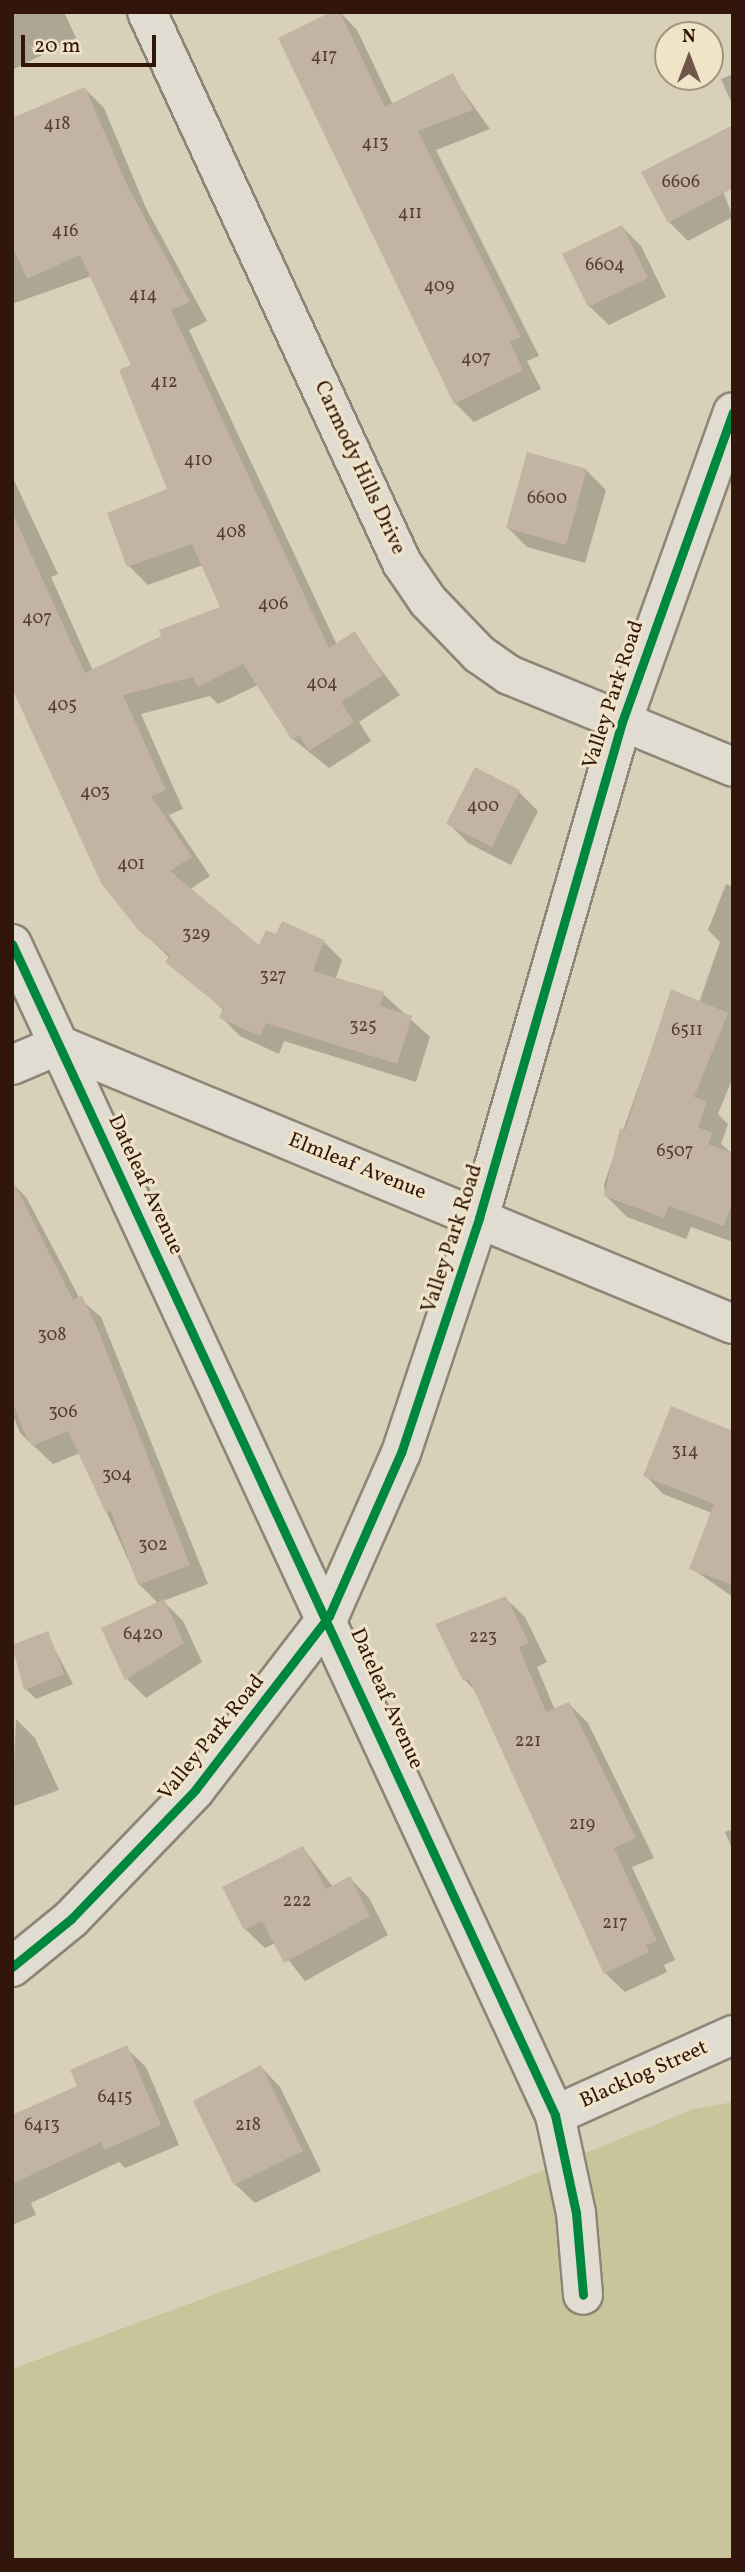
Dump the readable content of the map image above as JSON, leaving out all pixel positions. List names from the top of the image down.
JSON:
{
  "streets": {
    "street": [
      "Carmody Hills Drive",
      "Valley Park Road",
      "Elmleaf Avenue",
      "Dateleaf Avenue",
      "Blacklog Street"
    ]
  },
  "crossings": [
    ["Carmody Hills Drive", "Valley Park Road"],
    ["Valley Park Road", "Elmleaf Avenue"],
    ["Valley Park Road", "Dateleaf Avenue"],
    ["Elmleaf Avenue", "Dateleaf Avenue"],
    ["Dateleaf Avenue", "Blacklog Street"]
  ],
  "house_numbers": [
    "417",
    "418",
    "413",
    "6606",
    "411",
    "416",
    "6604",
    "409",
    "414",
    "407",
    "412",
    "410",
    "6600",
    "408",
    "406",
    "407",
    "404",
    "405",
    "403",
    "400",
    "401",
    "329",
    "327",
    "325",
    "6511",
    "6507",
    "308",
    "306",
    "314",
    "304",
    "302",
    "6420",
    "223",
    "221",
    "219",
    "222",
    "217",
    "6415",
    "6413",
    "218"
  ],
  "scale_bar": "20 m",
  "north": "top"
}
